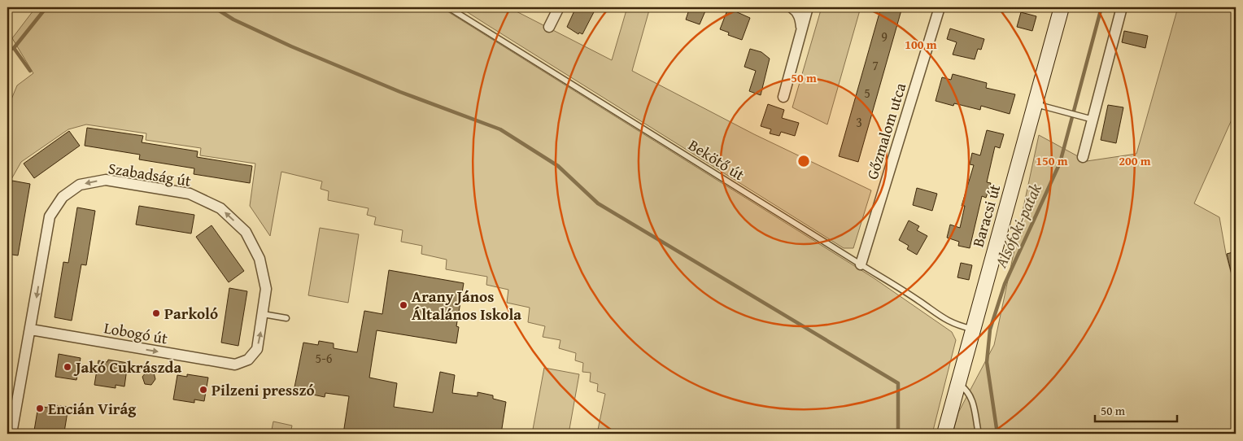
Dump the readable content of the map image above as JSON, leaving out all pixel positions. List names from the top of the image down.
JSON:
{
  "streets": {
    "street": [
      "Gőzmalom utca",
      "Szabadság út",
      "Baracsi út",
      "Lobogó út"
    ],
    "lane": ["Bekötő út"]
  },
  "crossings": [
    ["Gőzmalom utca", "Bekötő út"],
    ["Bekötő út", "Baracsi út"],
    ["Szabadság út", "Lobogó út"]
  ],
  "one_way": ["Lobogó út"],
  "water": ["Alsófoki-patak"],
  "places": [
    "Arany János Általános Iskola",
    "Parkoló",
    "Jakó Cukrászda",
    "Pilzeni presszó",
    "Encián Virág"
  ],
  "house_numbers": [
    "9",
    "7",
    "5",
    "3",
    "5-6"
  ],
  "scale_bar": "50 m",
  "rings": [
    "100 m",
    "50 m",
    "150 m",
    "200 m"
  ]
}
